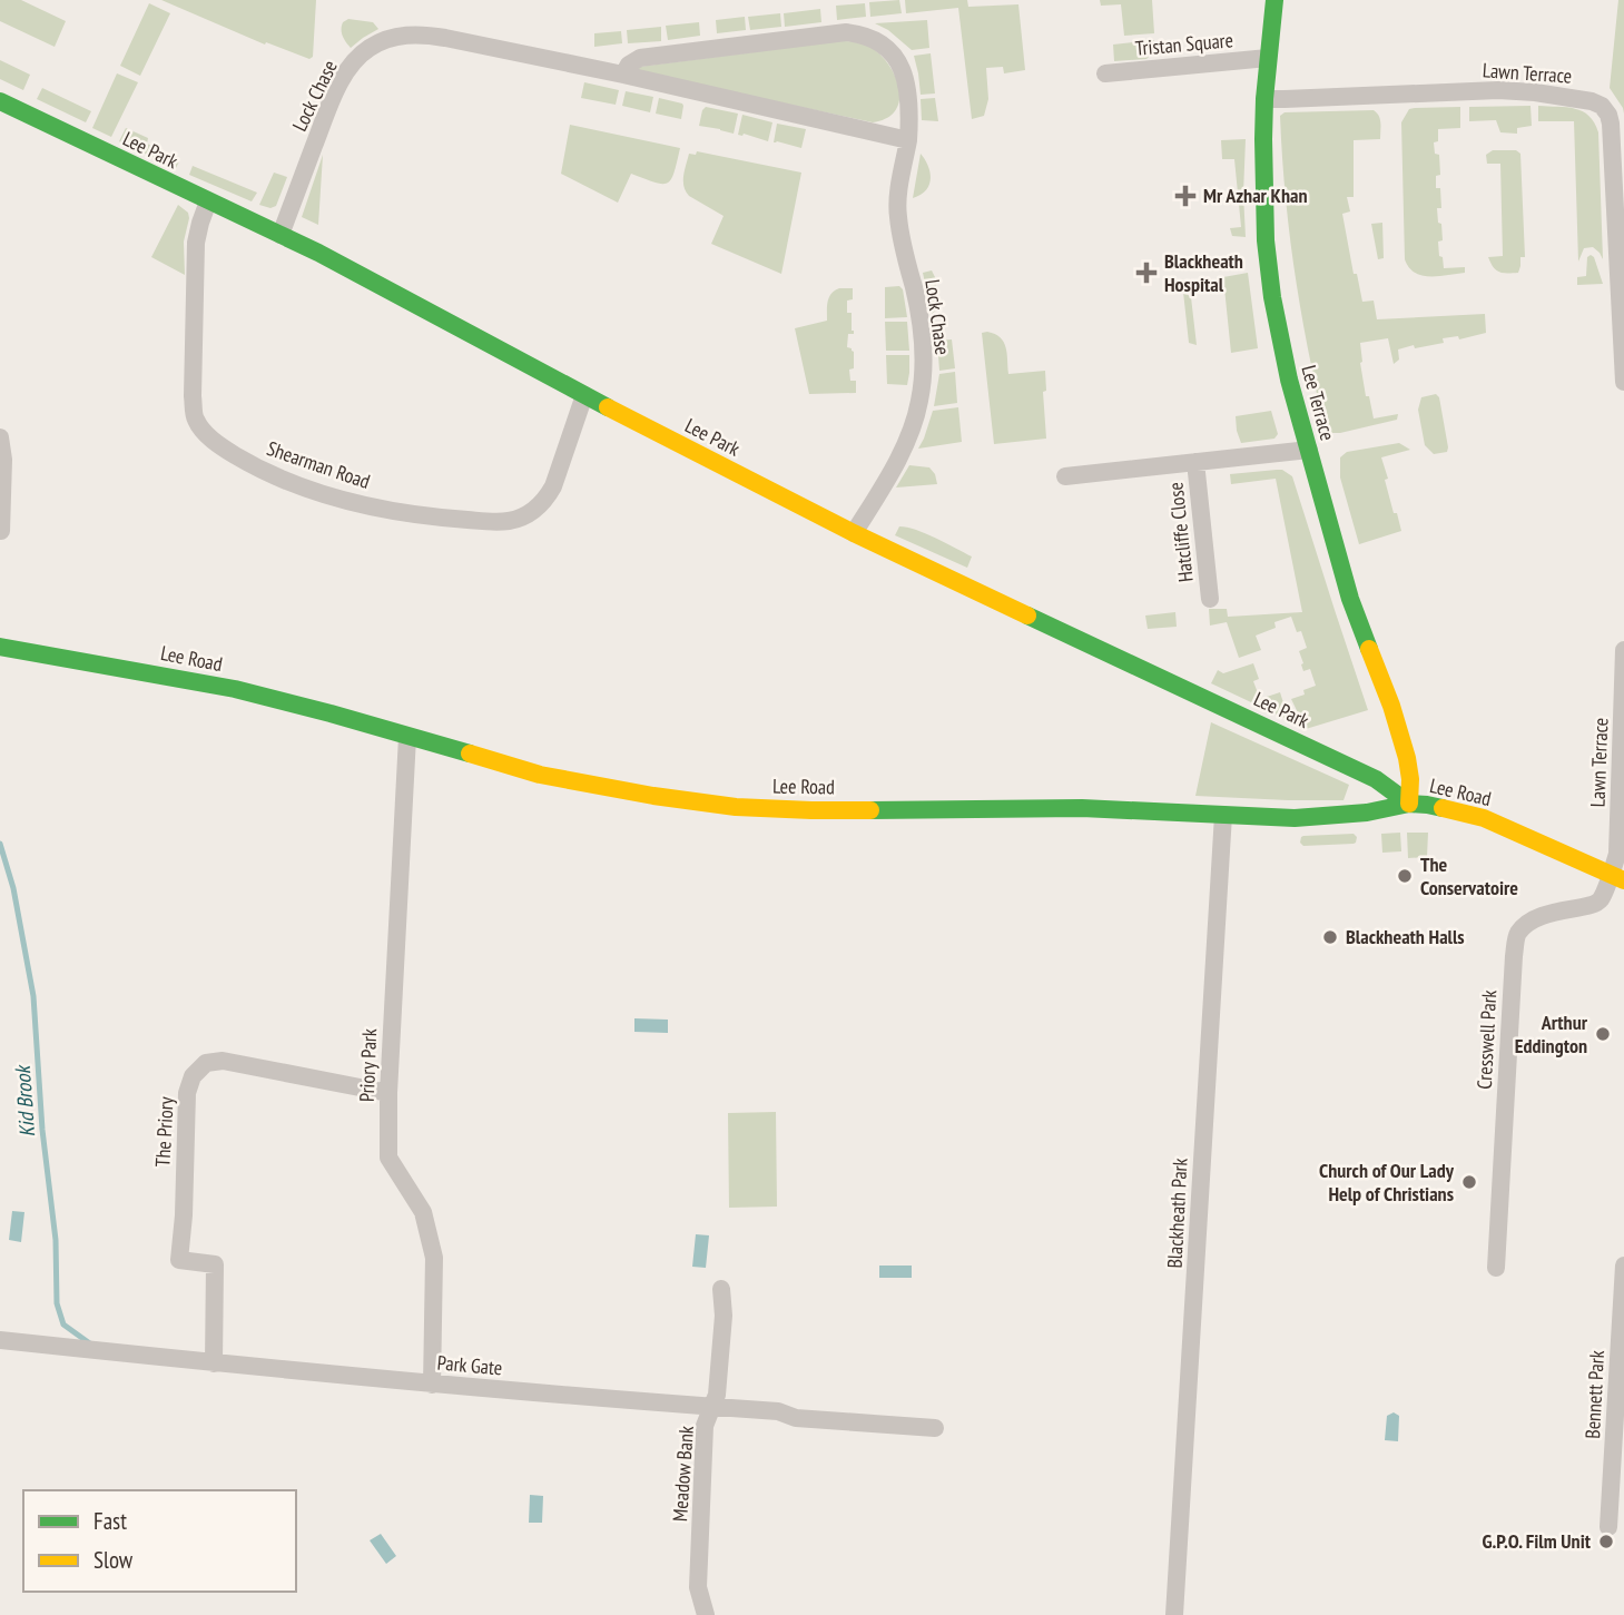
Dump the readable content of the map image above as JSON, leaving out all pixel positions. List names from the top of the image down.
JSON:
{
  "streets": {
    "main road": ["Lee Park", "Lee Terrace", "Lee Road"],
    "street": [
      "Tristan Square",
      "Lawn Terrace",
      "Lock Chase",
      "Shearman Road",
      "Hatcliffe Close",
      "Cresswell Park",
      "Priory Park",
      "The Priory",
      "Blackheath Park",
      "Park Gate",
      "Bennett Park",
      "Meadow Bank"
    ]
  },
  "crossings": [
    ["Tristan Square", "Lee Terrace"],
    ["Lawn Terrace", "Lee Terrace"],
    ["Lawn Terrace", "Lee Road"],
    ["Lawn Terrace", "Cresswell Park"],
    ["Lock Chase", "Lee Park"],
    ["Lee Park", "Lee Terrace"],
    ["Lee Park", "Shearman Road"],
    ["Lee Park", "Lee Road"],
    ["Lee Terrace", "Hatcliffe Close"],
    ["Lee Terrace", "Lee Road"],
    ["Lee Road", "Cresswell Park"],
    ["Lee Road", "Priory Park"],
    ["Lee Road", "Blackheath Park"],
    ["Priory Park", "The Priory"],
    ["Priory Park", "Park Gate"],
    ["The Priory", "Park Gate"],
    ["Park Gate", "Meadow Bank"]
  ],
  "water": ["Kid Brook"],
  "places": {
    "health": ["Mr Azhar Khan", "Blackheath Hospital"],
    "other": [
      "The Conservatoire",
      "Blackheath Halls",
      "Arthur Eddington",
      "Church of Our Lady Help of Christians",
      "G.P.O. Film Unit"
    ]
  },
  "legend": ["Fast", "Slow"]
}
